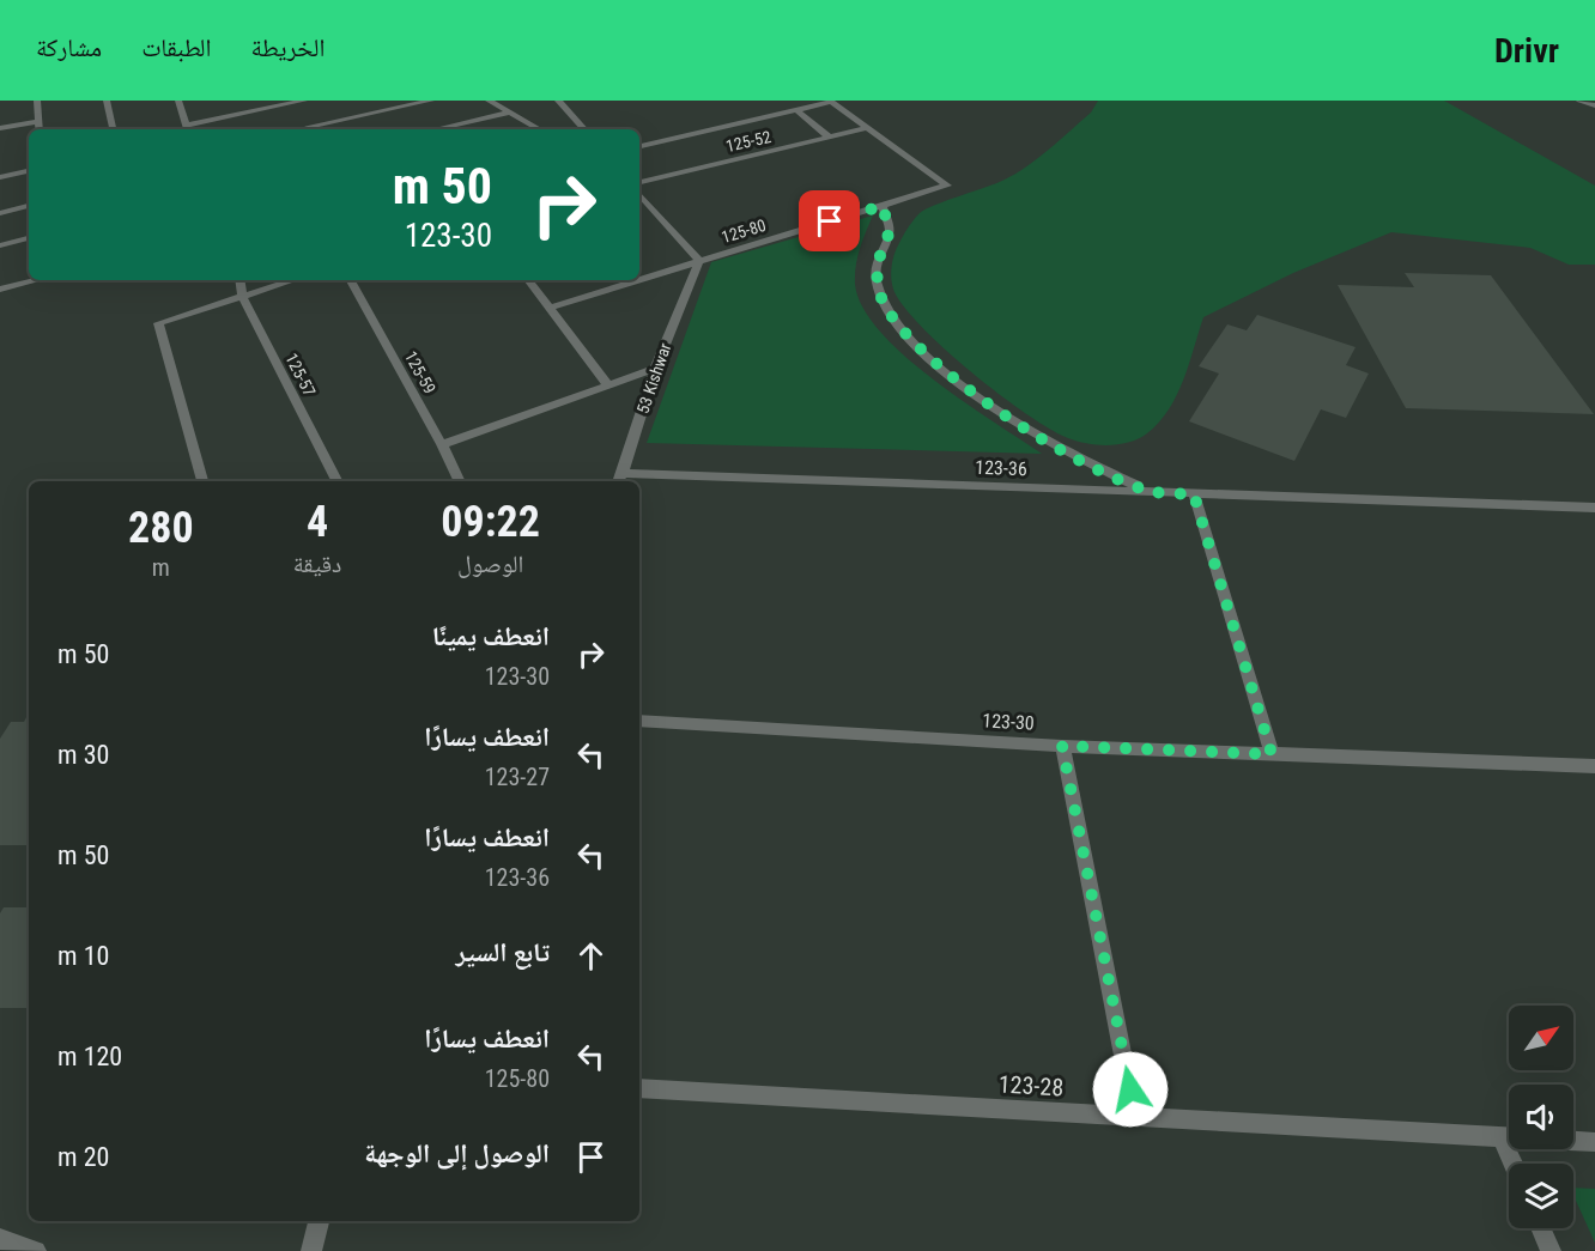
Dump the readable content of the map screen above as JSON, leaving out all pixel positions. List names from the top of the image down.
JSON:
{
  "streets": {
    "street": [
      "125-52",
      "125-80",
      "125-59",
      "125-57",
      "53 Kishwar",
      "123-36",
      "123-30",
      "123-28"
    ]
  },
  "crossings": [
    ["125-52", "125-80"],
    ["125-80", "53 Kishwar"],
    ["53 Kishwar", "123-36"]
  ],
  "north": "top right",
  "page": {
    "header": "Drivr",
    "nav": ["الخريطة", "الطبقات", "مشاركة"],
    "turn": ["50 m", "123-30"],
    "eta": [
      "09:22",
      "الوصول",
      "4",
      "دقيقة",
      "280",
      "m"
    ],
    "list": [
      {
        "name": "انعطف يمينًا",
        "note": "123-30",
        "value": "50 m"
      },
      {
        "name": "انعطف يسارًا",
        "note": "123-27",
        "value": "30 m"
      },
      {
        "name": "انعطف يسارًا",
        "note": "123-36",
        "value": "50 m"
      },
      {
        "name": "تابع السير",
        "value": "10 m"
      },
      {
        "name": "انعطف يسارًا",
        "note": "125-80",
        "value": "120 m"
      },
      {
        "name": "الوصول إلى الوجهة",
        "value": "20 m"
      }
    ]
  }
}
